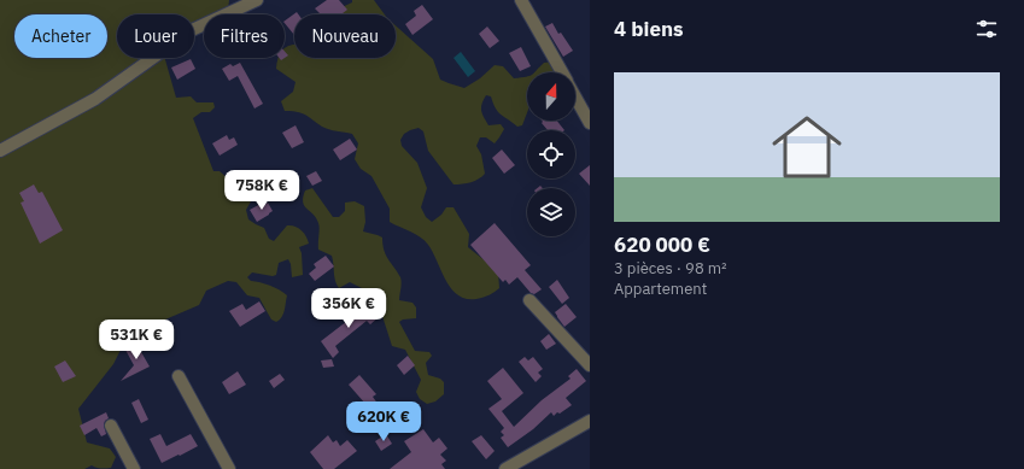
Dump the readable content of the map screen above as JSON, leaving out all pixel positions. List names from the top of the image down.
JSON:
{
  "north": "top",
  "page": {
    "heading": "4 biens",
    "chip": [
      "Acheter",
      "Louer",
      "Filtres",
      "Nouveau"
    ],
    "list": [
      {
        "name": "620 000 €",
        "note": "3 pièces · 98 m² · Appartement"
      }
    ],
    "price": [
      "758K €",
      "356K €",
      "531K €",
      "620K €"
    ]
  }
}
